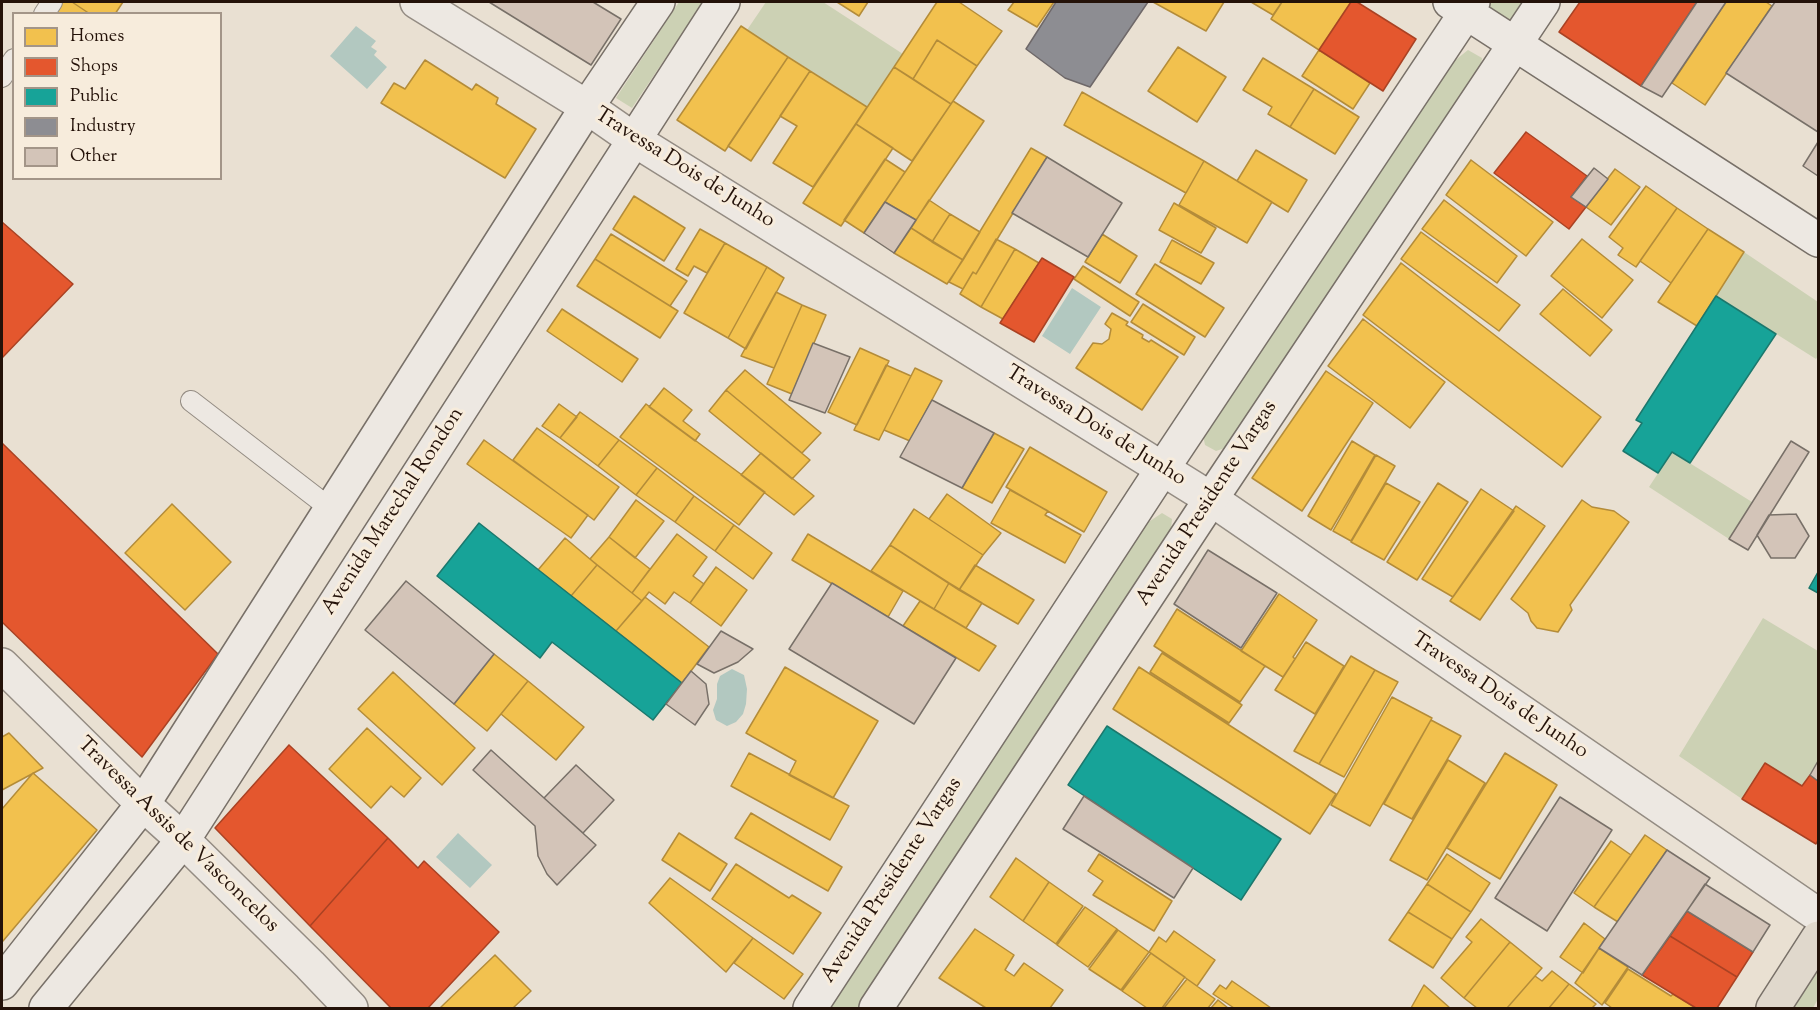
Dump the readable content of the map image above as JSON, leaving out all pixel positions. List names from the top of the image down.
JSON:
{
  "streets": {
    "street": [
      "Travessa Dois de Junho",
      "Avenida Presidente Vargas",
      "Avenida Marechal Rondon",
      "Travessa Assis de Vasconcelos"
    ]
  },
  "crossings": [
    ["Travessa Dois de Junho", "Avenida Presidente Vargas"],
    ["Travessa Dois de Junho", "Avenida Marechal Rondon"],
    ["Avenida Marechal Rondon", "Travessa Assis de Vasconcelos"]
  ],
  "legend": [
    "Homes",
    "Shops",
    "Public",
    "Industry",
    "Other"
  ]
}
